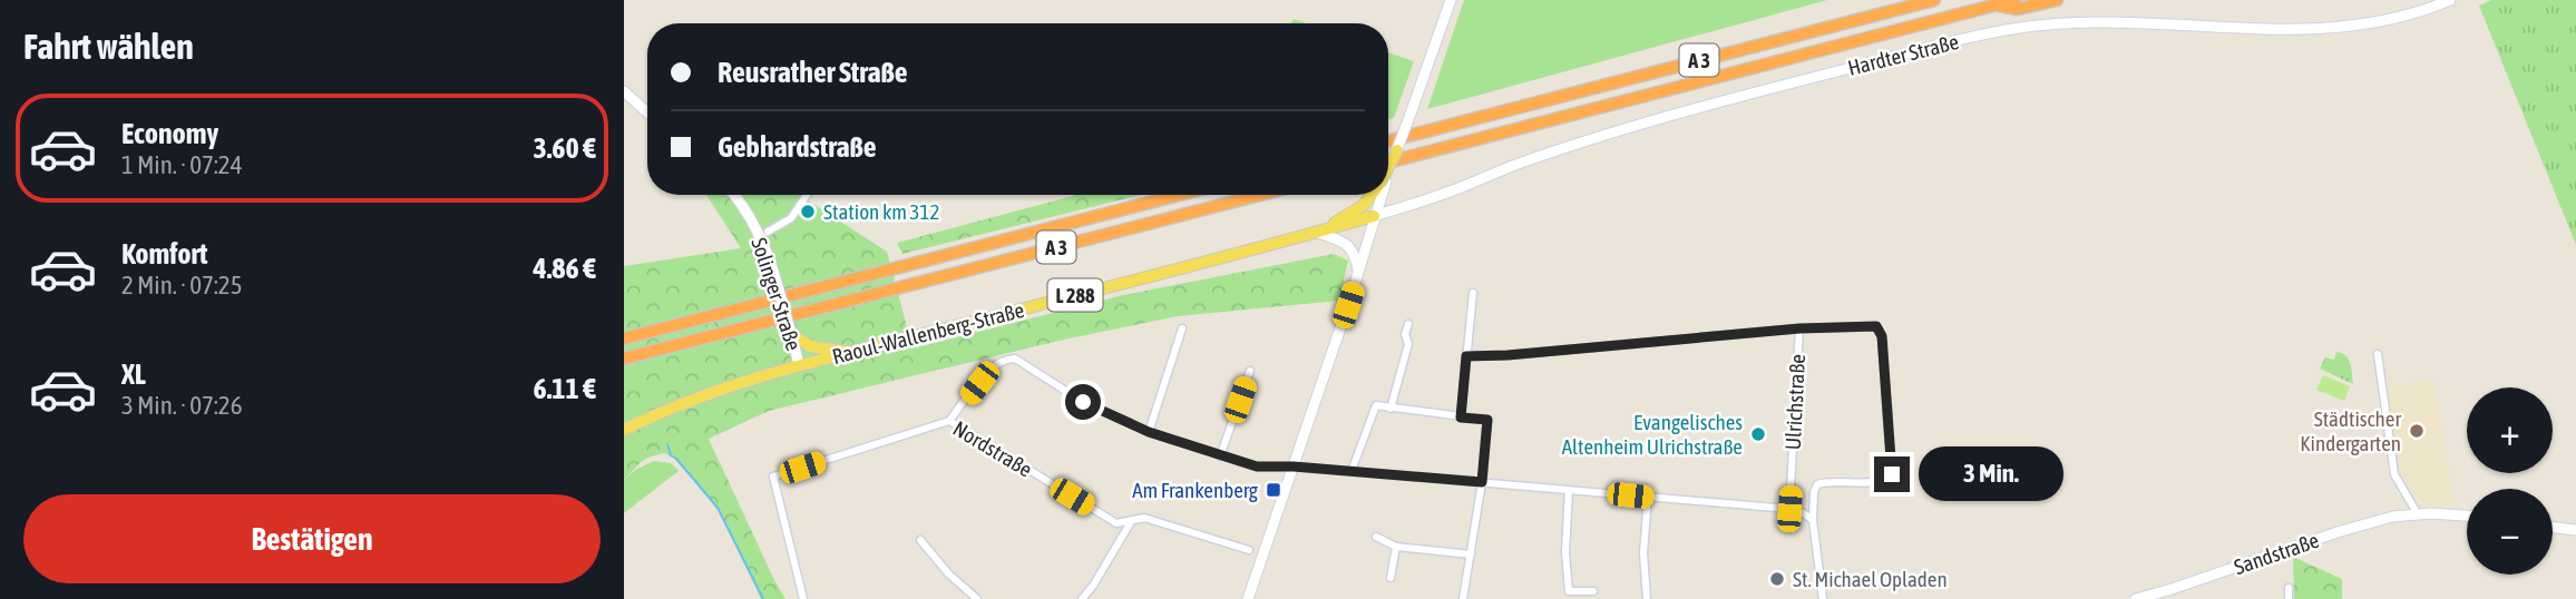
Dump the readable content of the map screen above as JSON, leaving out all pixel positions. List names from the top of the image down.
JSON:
{
  "streets": {
    "highway": ["A 3"],
    "main road": [
      "Hardter Straße",
      "Solinger Straße",
      "L 288",
      "Raoul-Wallenberg-Straße",
      "Sandstraße"
    ],
    "street": ["Ulrichstraße", "Nordstraße"]
  },
  "crossings": [
    ["Hardter Straße", "Raoul-Wallenberg-Straße"],
    ["Solinger Straße", "Raoul-Wallenberg-Straße"]
  ],
  "places": {
    "other": [
      "Station km 312",
      "Städtischer Kindergarten",
      "Evangelisches Altenheim Ulrichstraße",
      "St. Michael Opladen"
    ],
    "transit": ["Am Frankenberg"]
  },
  "page": {
    "heading": "Fahrt wählen",
    "banner": ["Reusrather Straße", "Gebhardstraße"],
    "list": [
      {
        "name": "Economy",
        "note": "1 Min. · 07:24",
        "value": "3.60 €"
      },
      {
        "name": "Komfort",
        "note": "2 Min. · 07:25",
        "value": "4.86 €"
      },
      {
        "name": "XL",
        "note": "3 Min. · 07:26",
        "value": "6.11 €"
      }
    ],
    "map_buttons": ["+", "−"],
    "bubble": "3 Min.",
    "buttons": "Bestätigen"
  }
}
